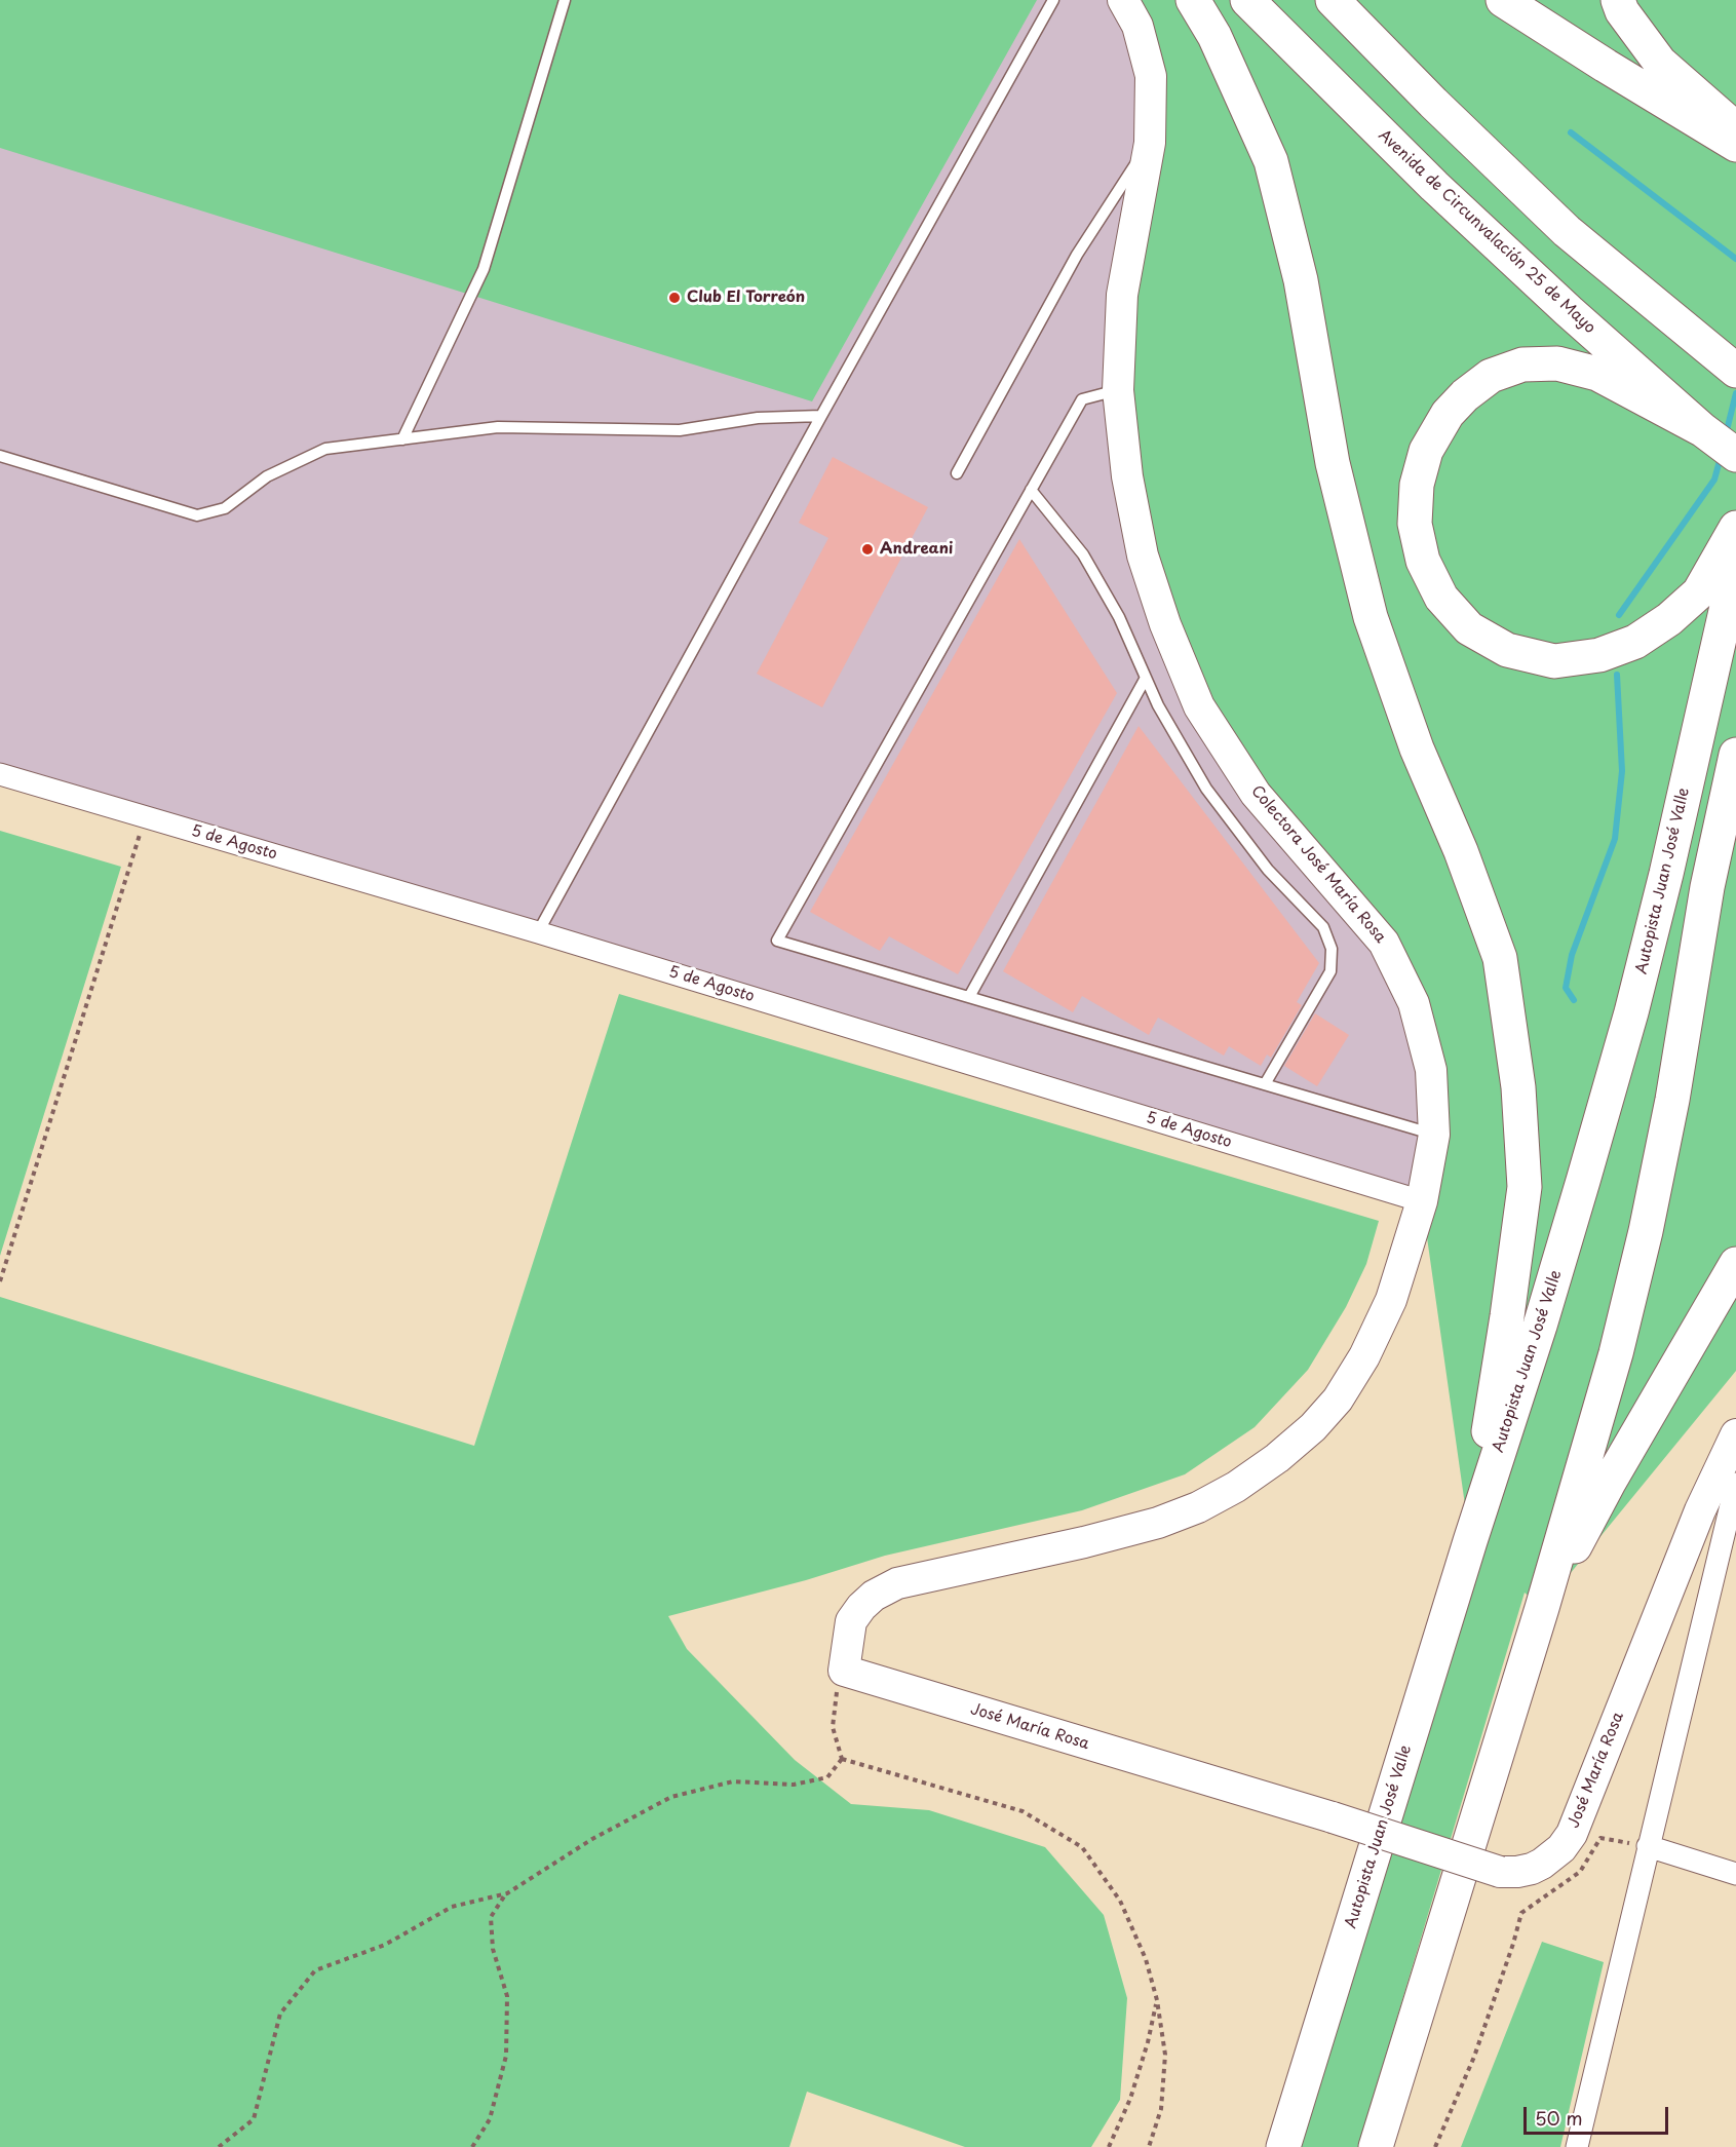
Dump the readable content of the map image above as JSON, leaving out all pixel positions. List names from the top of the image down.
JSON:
{
  "streets": {
    "highway": ["Avenida de Circunvalación 25 de Mayo", "Autopista Juan José Valle"],
    "main road": ["Colectora José María Rosa", "José María Rosa"],
    "street": ["5 de Agosto"]
  },
  "crossings": [
    ["5 de Agosto", "Colectora José María Rosa"]
  ],
  "places": ["Club El Torreón", "Andreani"],
  "scale_bar": "50 m"
}
